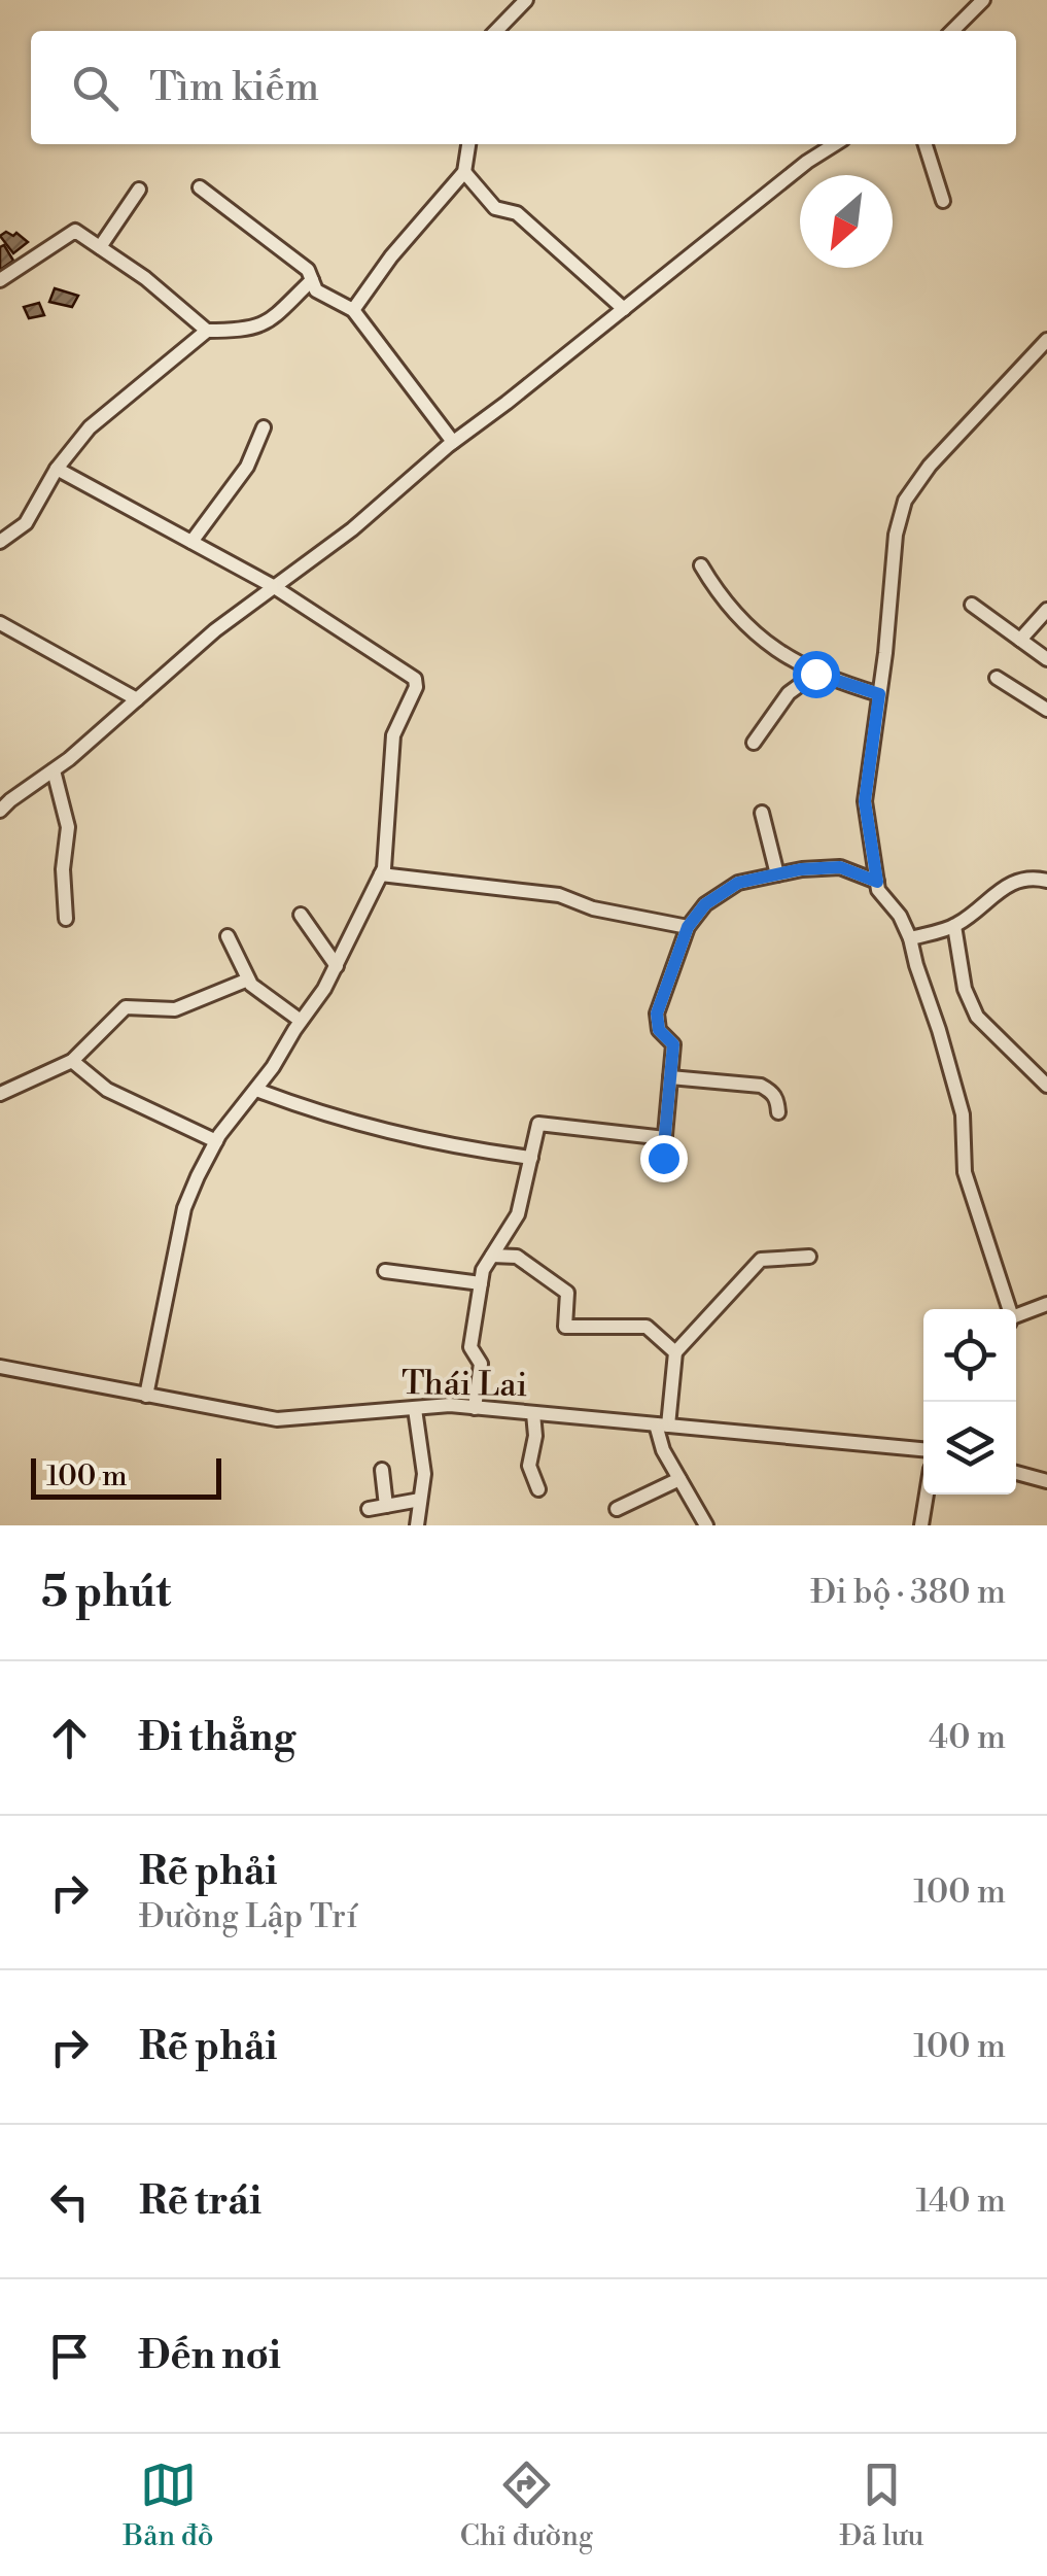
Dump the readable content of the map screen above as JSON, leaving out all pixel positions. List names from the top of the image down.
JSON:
{
  "streets": {
    "street": ["Thái Lai"]
  },
  "scale_bar": "100 m",
  "north": "bottom left",
  "page": {
    "search": "Tìm kiếm",
    "scale": "100 m",
    "heading": ["5 phút", "Đi bộ · 380 m"],
    "list": [
      ["Đi thẳng", "40 m"],
      ["Rẽ phải", "Đường Lập Trí", "100 m"],
      ["Rẽ phải", "100 m"],
      ["Rẽ trái", "140 m"],
      "Đến nơi"
    ],
    "nav": ["Bản đồ", "Chỉ đường", "Đã lưu"]
  }
}
